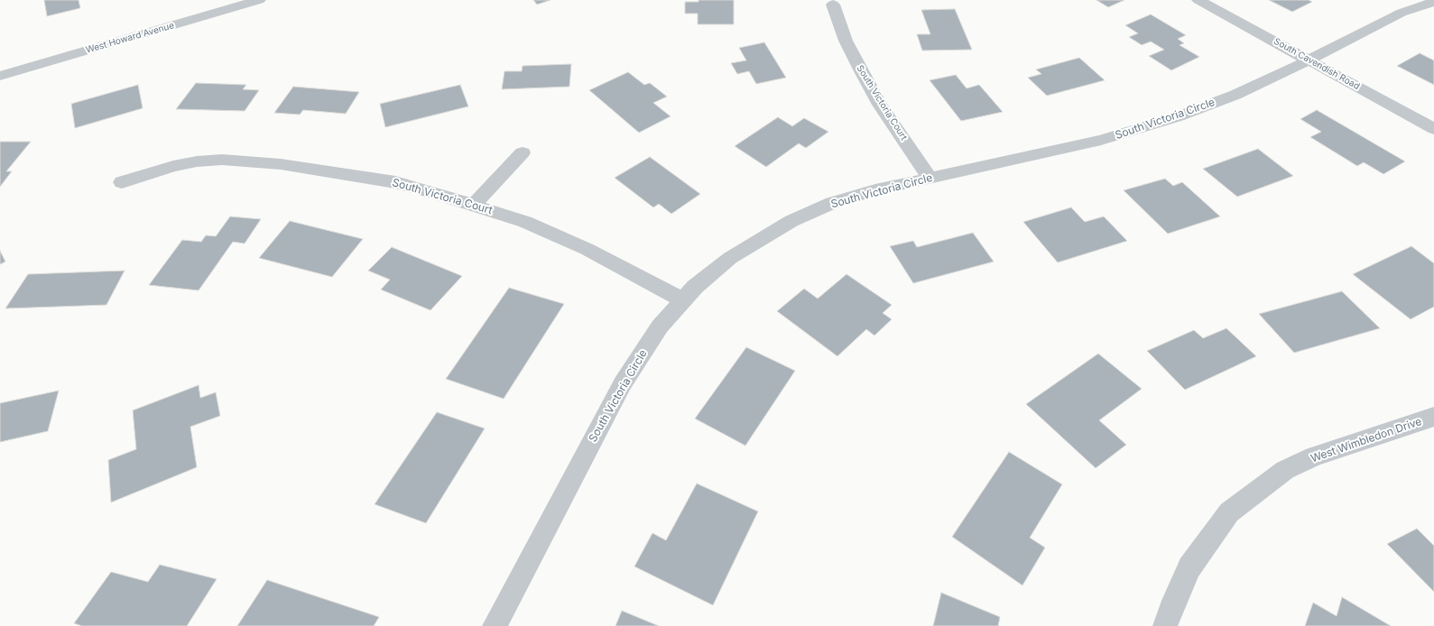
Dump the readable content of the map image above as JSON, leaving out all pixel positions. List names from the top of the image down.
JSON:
{
  "streets": {
    "street": [
      "West Howard Avenue",
      "South Cavendish Road",
      "South Victoria Court",
      "South Victoria Circle",
      "West Wimbledon Drive"
    ]
  },
  "crossings": [
    ["South Cavendish Road", "South Victoria Circle"],
    ["South Victoria Court", "South Victoria Circle"]
  ]
}
